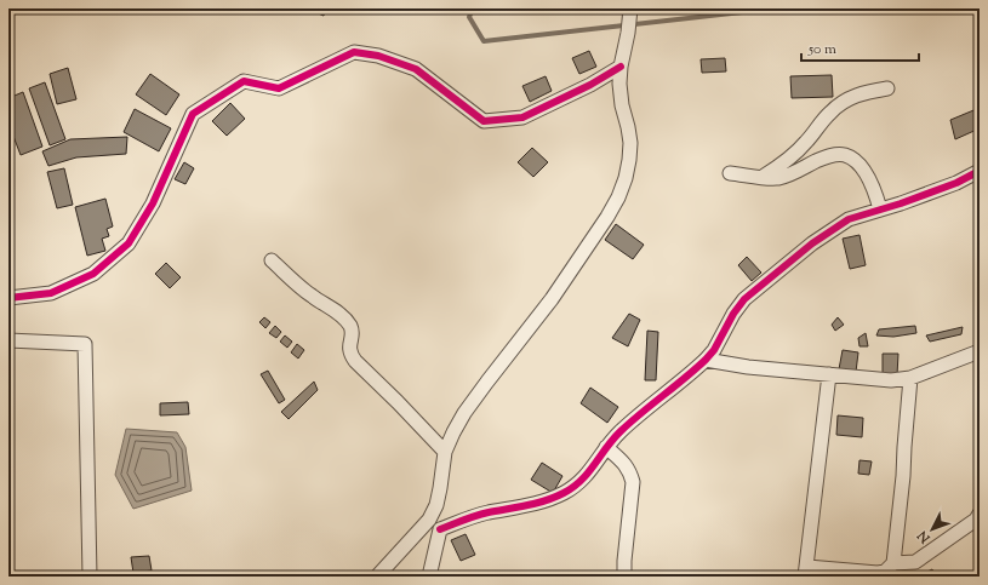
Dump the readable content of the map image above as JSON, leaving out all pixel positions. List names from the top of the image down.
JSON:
{
  "scale_bar": "50 m",
  "north": "bottom left"
}
